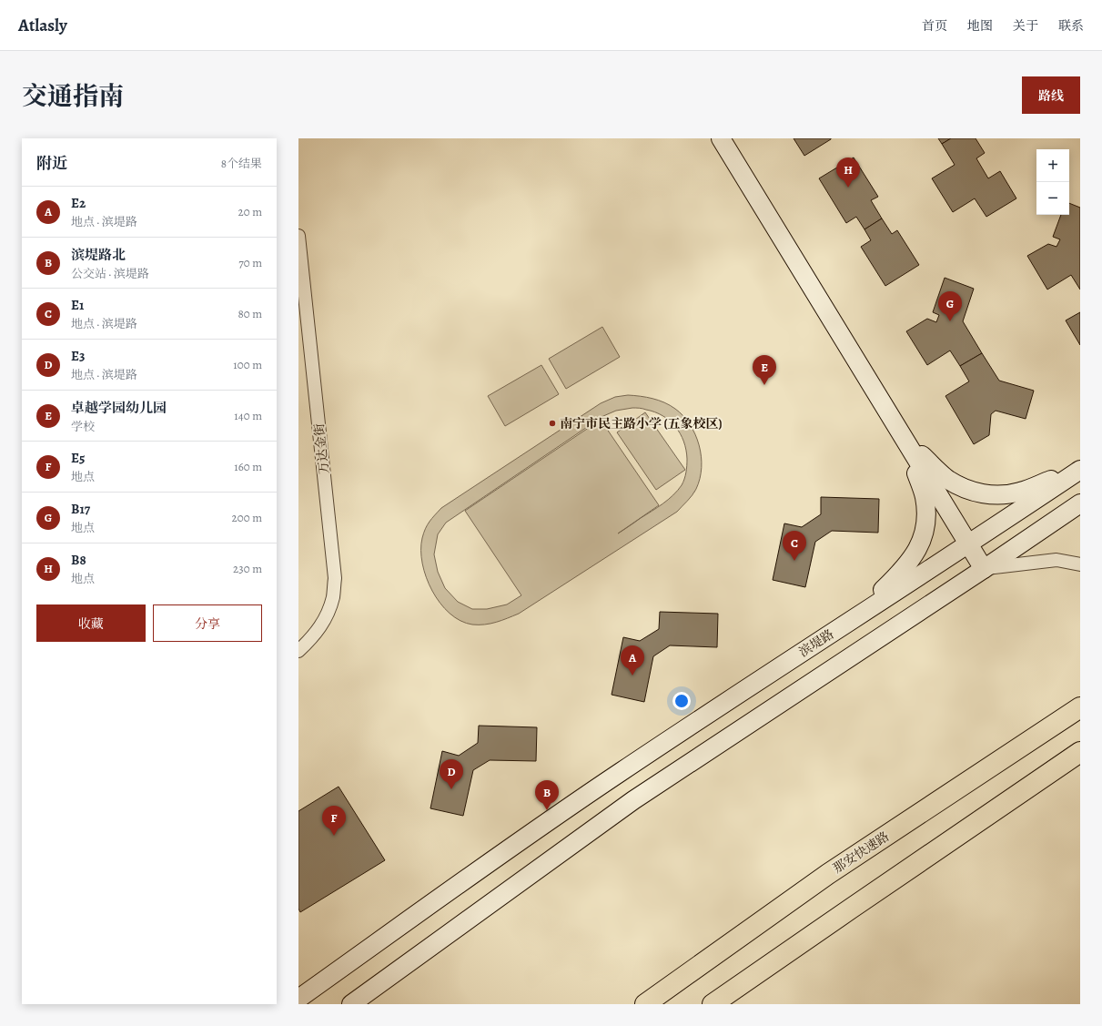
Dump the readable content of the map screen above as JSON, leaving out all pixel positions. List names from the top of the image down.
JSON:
{
  "streets": {
    "highway": ["那安快速路"],
    "street": ["万达金街", "滨堤路"]
  },
  "places": ["南宁市民主路小学 (五象校区)"],
  "page": {
    "header": "Atlasly",
    "nav": [
      "首页",
      "地图",
      "关于",
      "联系"
    ],
    "title": "交通指南",
    "buttons": [
      "路线",
      ["收藏", "分享"]
    ],
    "heading": ["附近", "8个结果"],
    "map_buttons": ["+", "−"],
    "pins": [
      "H",
      "G",
      "E",
      "C",
      "A",
      "D",
      "B",
      "F"
    ],
    "list": [
      {
        "mark": "A",
        "name": "E2",
        "note": "地点 · 滨堤路",
        "value": "20 m"
      },
      {
        "mark": "B",
        "name": "滨堤路北",
        "note": "公交站 · 滨堤路",
        "value": "70 m"
      },
      {
        "mark": "C",
        "name": "E1",
        "note": "地点 · 滨堤路",
        "value": "80 m"
      },
      {
        "mark": "D",
        "name": "E3",
        "note": "地点 · 滨堤路",
        "value": "100 m"
      },
      {
        "mark": "E",
        "name": "卓越学园幼儿园",
        "note": "学校",
        "value": "140 m"
      },
      {
        "mark": "F",
        "name": "E5",
        "note": "地点",
        "value": "160 m"
      },
      {
        "mark": "G",
        "name": "B17",
        "note": "地点",
        "value": "200 m"
      },
      {
        "mark": "H",
        "name": "B8",
        "note": "地点",
        "value": "230 m"
      }
    ]
  }
}
